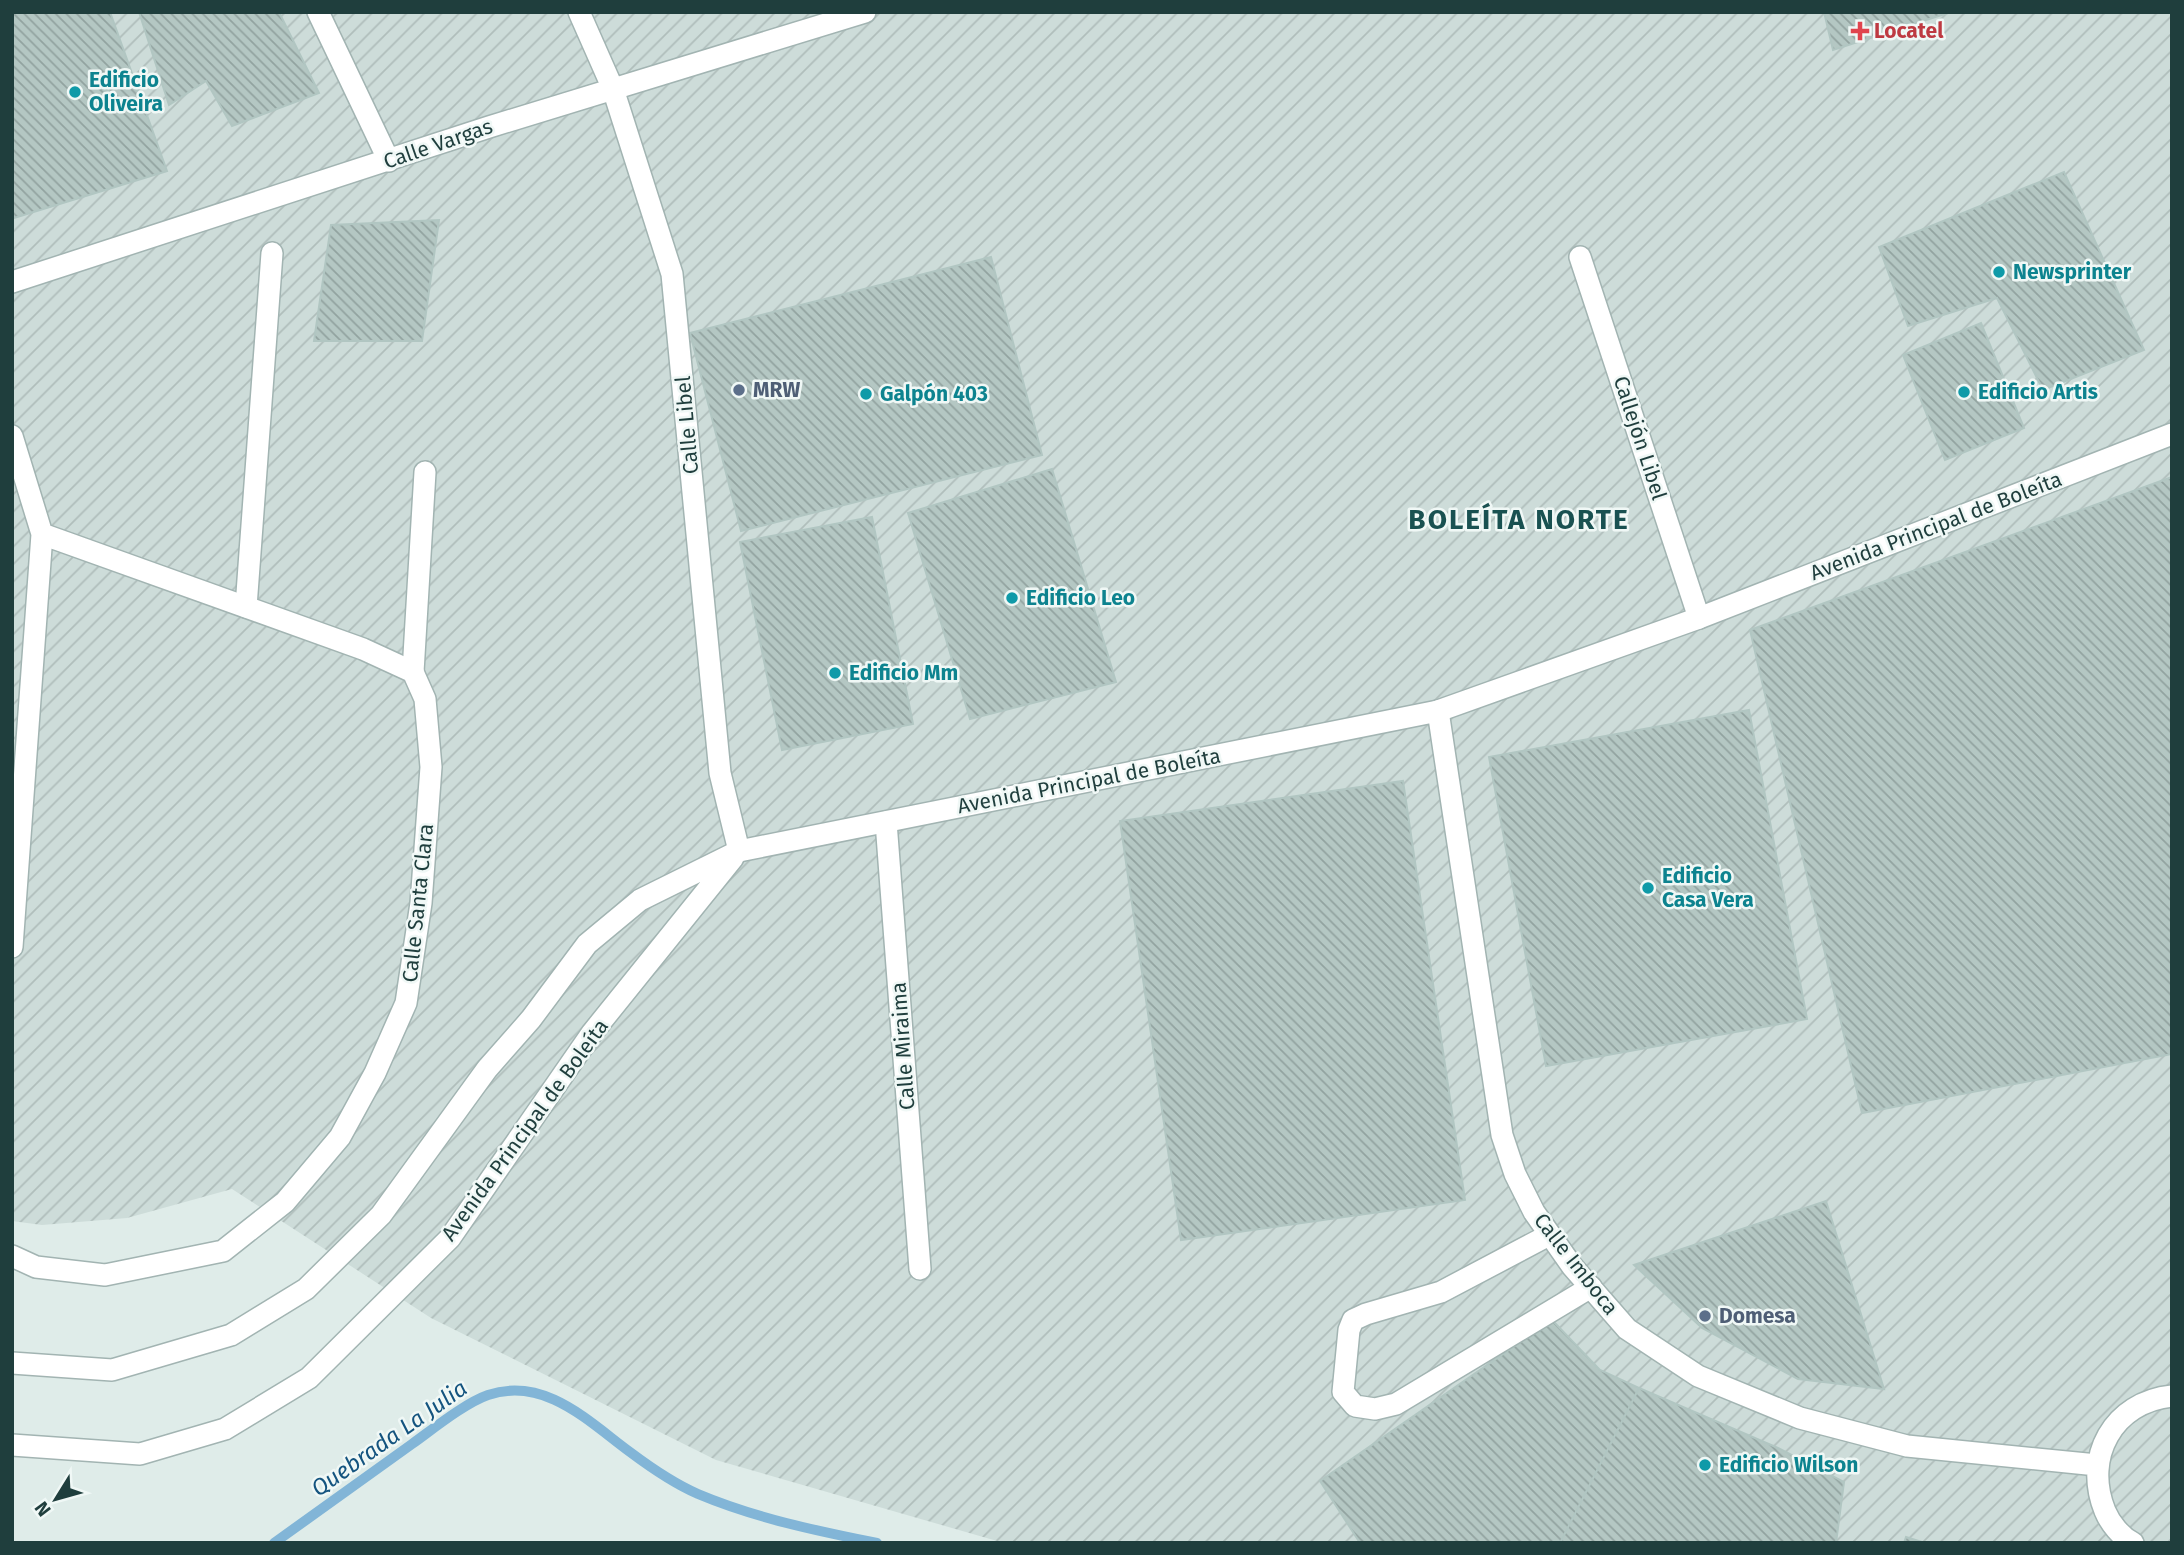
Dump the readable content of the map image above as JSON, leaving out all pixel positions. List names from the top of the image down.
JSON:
{
  "streets": {
    "street": [
      "Calle Vargas",
      "Calle Libel",
      "Callejón Libel",
      "Avenida Principal de Boleíta",
      "Calle Santa Clara",
      "Calle Miraima",
      "Calle Imboca"
    ]
  },
  "crossings": [
    ["Calle Vargas", "Calle Libel"],
    ["Calle Libel", "Avenida Principal de Boleíta"],
    ["Callejón Libel", "Avenida Principal de Boleíta"],
    ["Avenida Principal de Boleíta", "Calle Miraima"],
    ["Avenida Principal de Boleíta", "Calle Imboca"]
  ],
  "districts": ["BOLEÍTA NORTE"],
  "water": ["Quebrada La Julia"],
  "places": {
    "health": ["Locatel"],
    "other": [
      "Edificio Oliveira",
      "Newsprinter",
      "MRW",
      "Edificio Artis",
      "Galpón 403",
      "Edificio Leo",
      "Edificio Mm",
      "Edificio Casa Vera",
      "Domesa",
      "Edificio Wilson"
    ]
  },
  "north": "bottom left"
}
